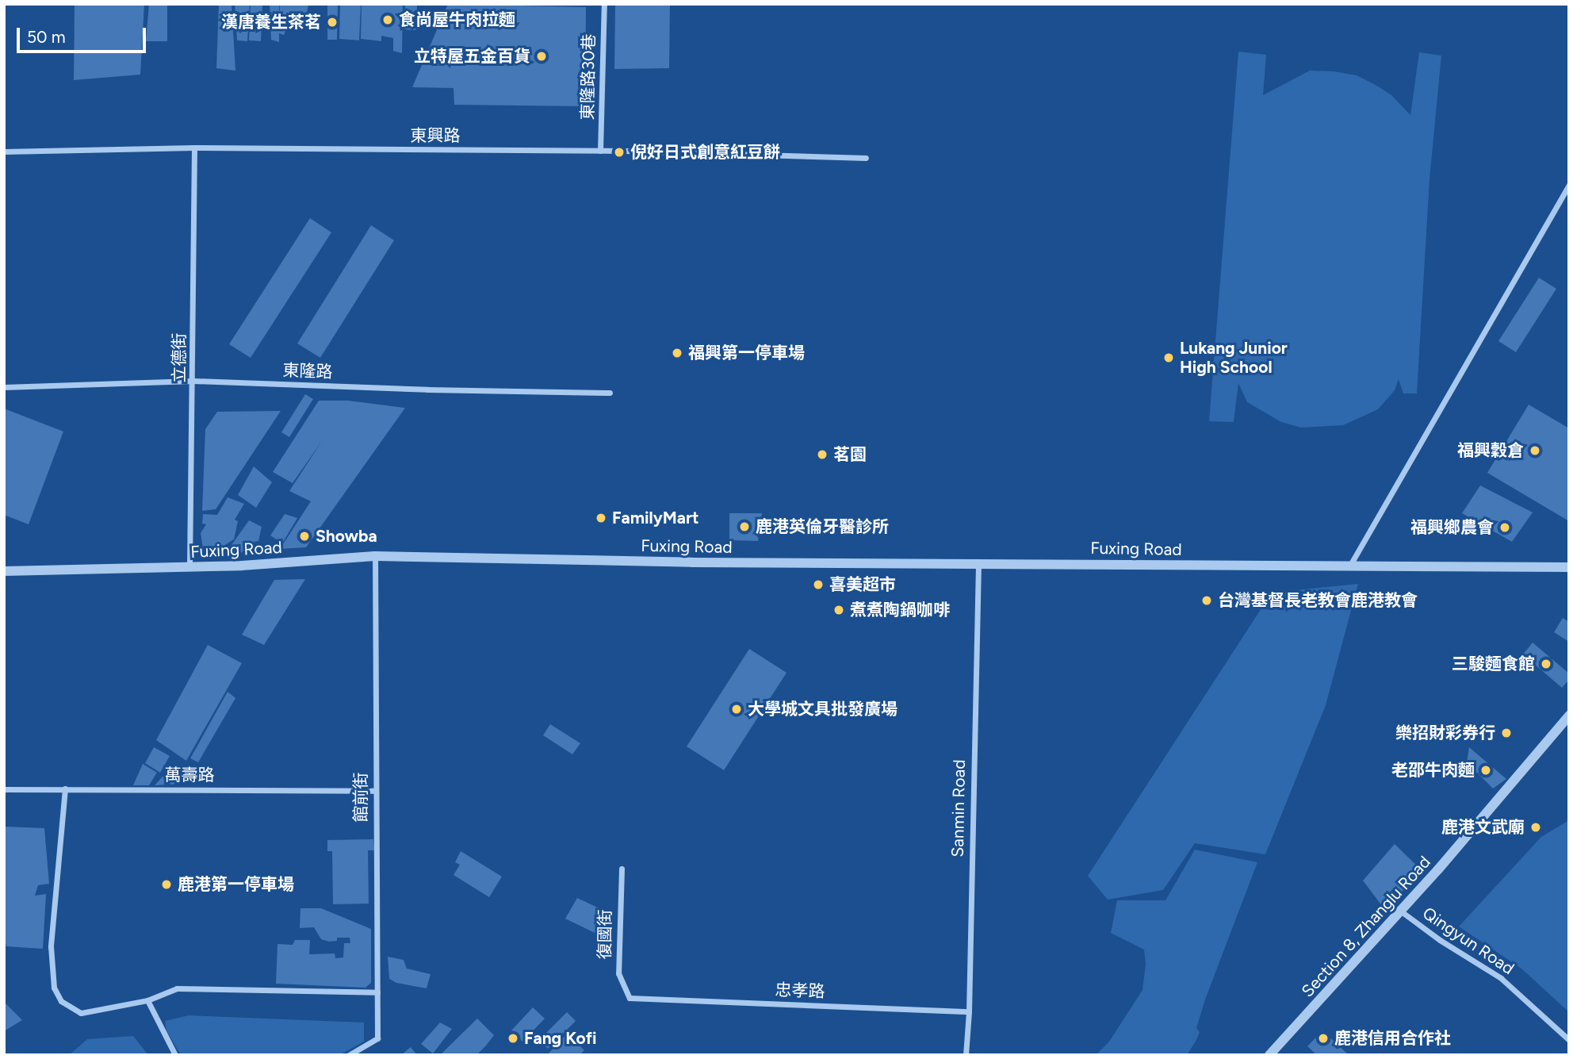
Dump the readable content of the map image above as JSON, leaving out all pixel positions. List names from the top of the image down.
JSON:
{
  "streets": {
    "street": [
      "東隆路30巷",
      "東興路",
      "立德街",
      "東隆路",
      "Fuxing Road",
      "萬壽路",
      "館前街",
      "Sanmin Road",
      "Section 8, Zhanglu Road",
      "復國街",
      "Qingyun Road",
      "忠孝路"
    ]
  },
  "crossings": [
    ["東隆路30巷", "東興路"],
    ["東興路", "立德街"],
    ["立德街", "東隆路"],
    ["立德街", "Fuxing Road"],
    ["Fuxing Road", "館前街"],
    ["Fuxing Road", "Sanmin Road"],
    ["萬壽路", "館前街"],
    ["Sanmin Road", "忠孝路"],
    ["Section 8, Zhanglu Road", "Qingyun Road"],
    ["復國街", "忠孝路"]
  ],
  "places": [
    "食尚屋牛肉拉麵",
    "漢唐養生茶茗",
    "立特屋五金百貨",
    "倪好日式創意紅豆餅",
    "福興第一停車場",
    "Lukang Junior High School",
    "福興穀倉",
    "茗園",
    "FamilyMart",
    "鹿港英倫牙醫診所",
    "福興鄉農會",
    "Showba",
    "喜美超市",
    "台灣基督長老教會鹿港教會",
    "煮煮陶鍋咖啡",
    "三駿麵食館",
    "大學城文具批發廣場",
    "樂招財彩券行",
    "老邵牛肉麵",
    "鹿港文武廟",
    "鹿港第一停車場",
    "Fang Kofi",
    "鹿港信用合作社"
  ],
  "scale_bar": "50 m"
}
